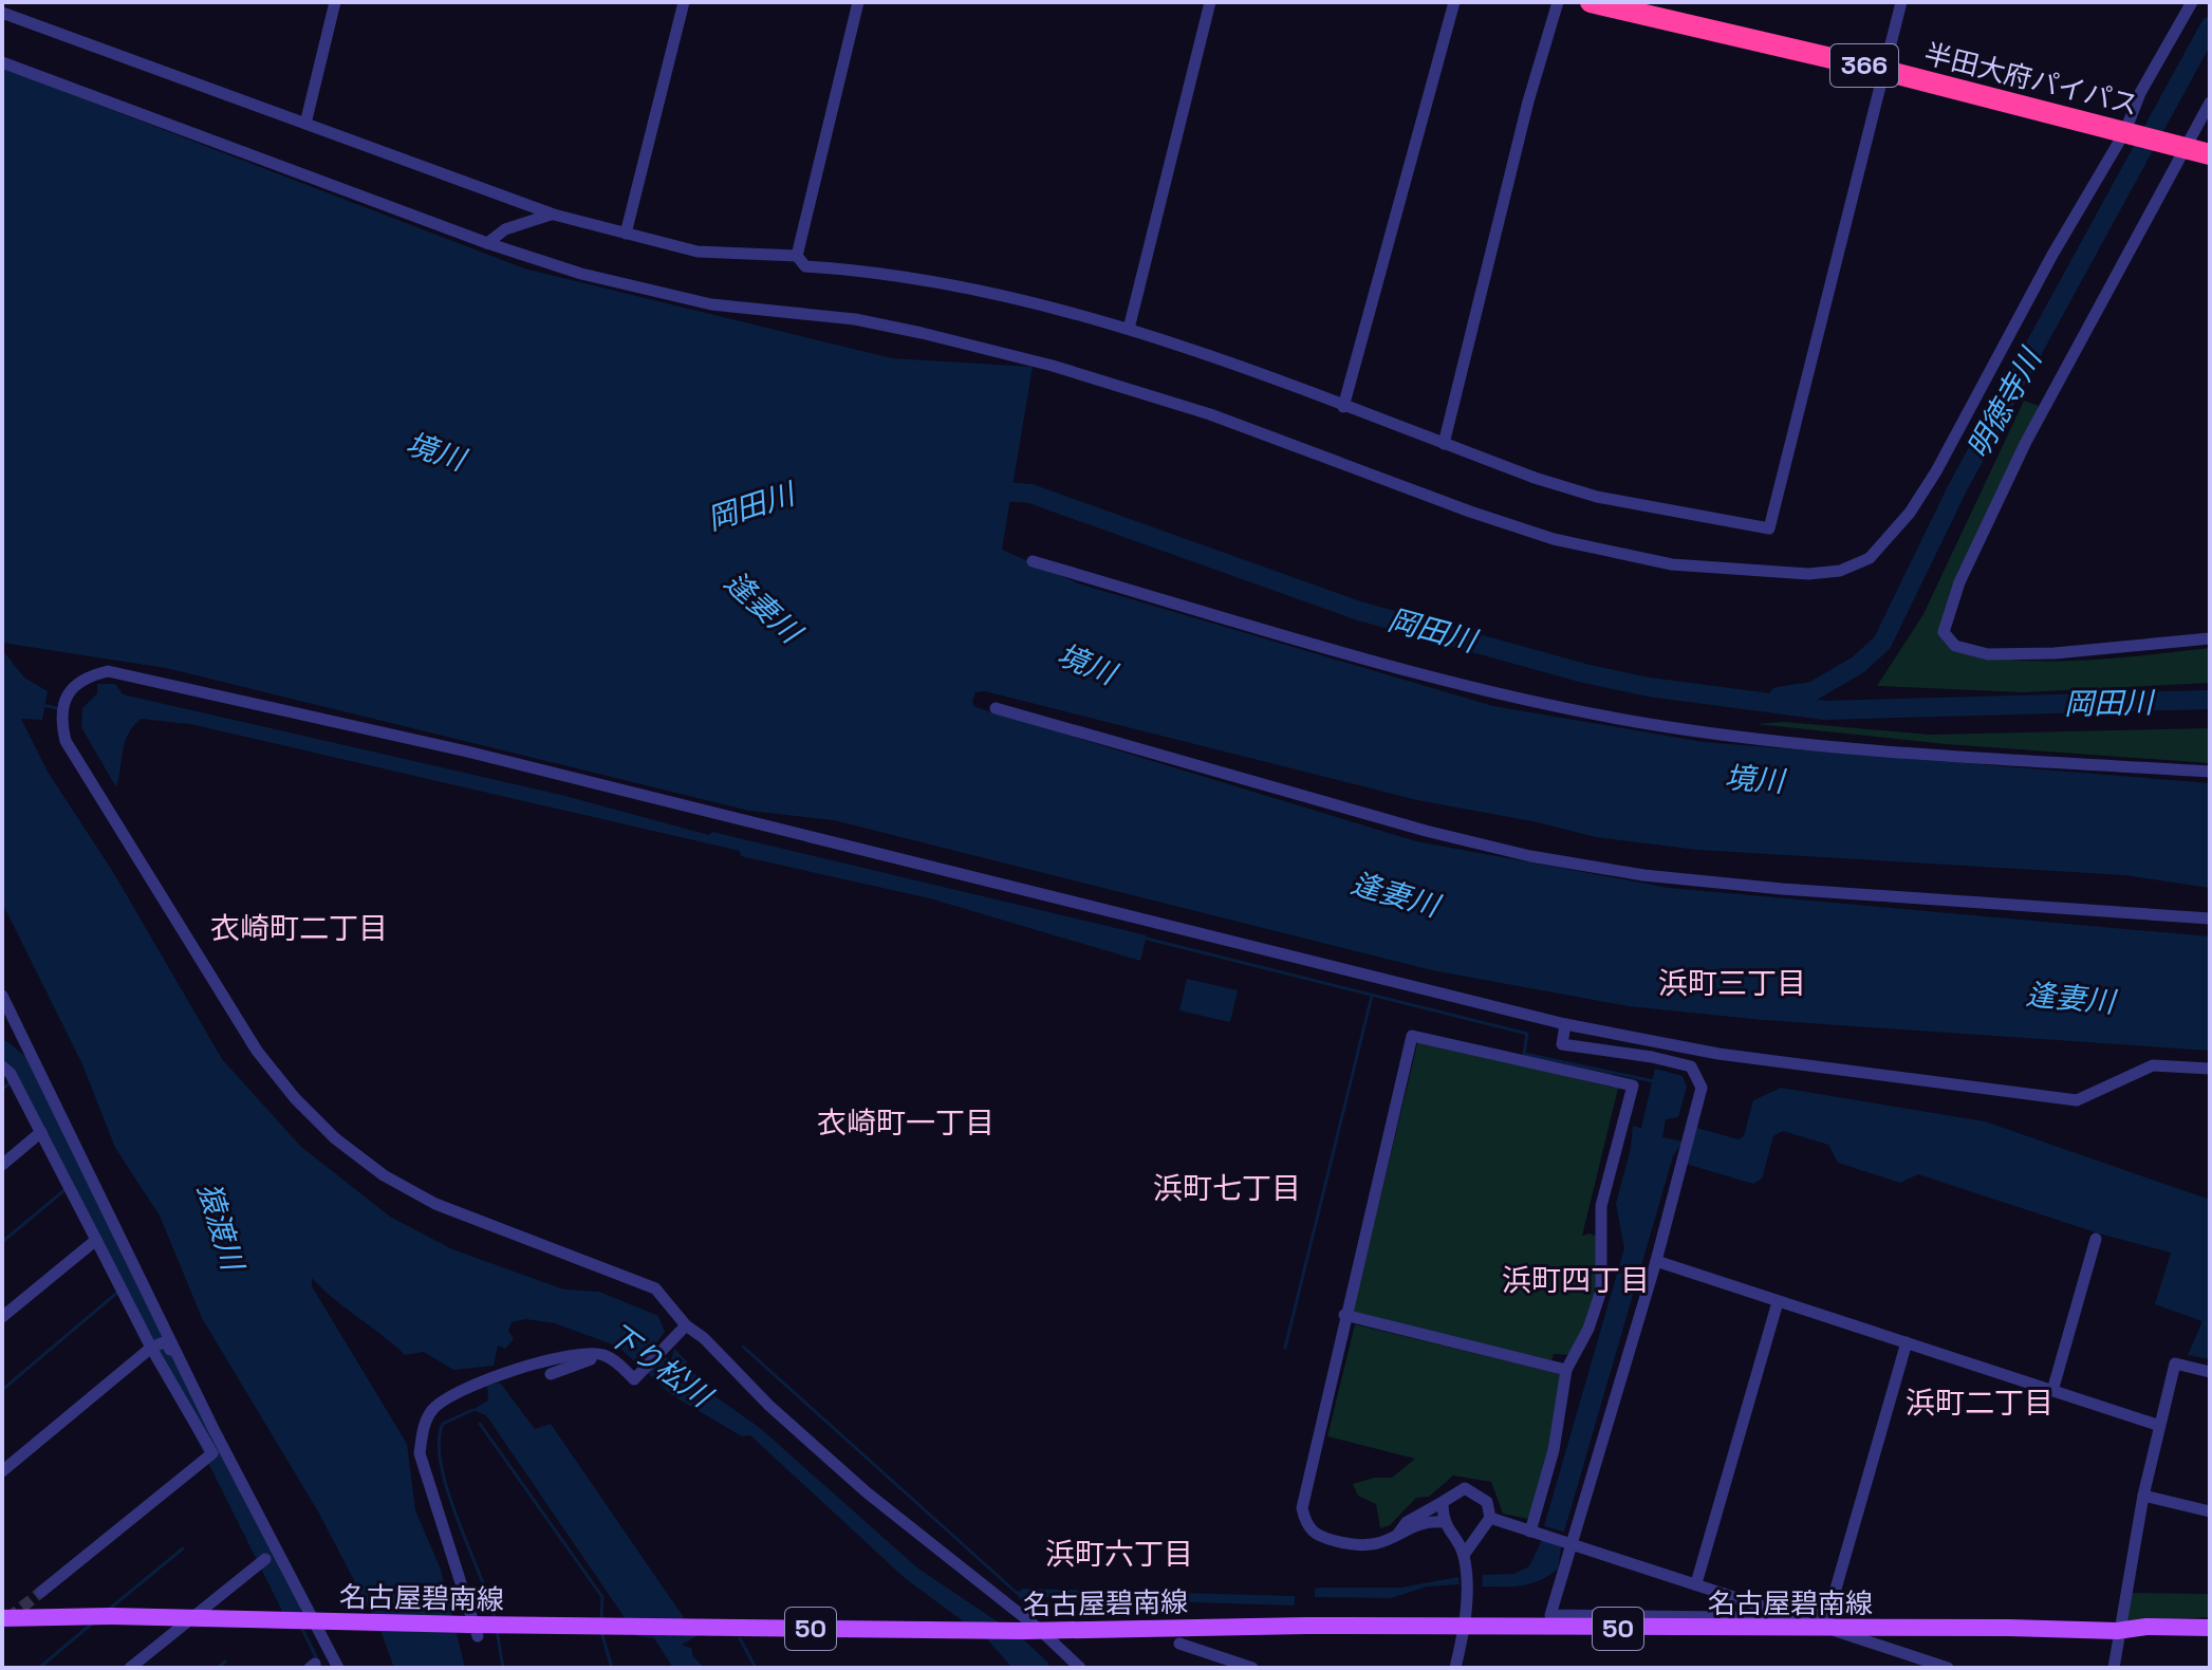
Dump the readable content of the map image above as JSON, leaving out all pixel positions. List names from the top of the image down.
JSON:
{
  "streets": {
    "highway": ["366", "半田大府パイパス"],
    "main road": ["名古屋碧南線", "50"]
  },
  "districts": [
    "衣崎町二丁目",
    "浜町三丁目",
    "衣崎町一丁目",
    "浜町七丁目",
    "浜町四丁目",
    "浜町二丁目",
    "浜町六丁目"
  ],
  "water": [
    "明徳寺川",
    "境川",
    "岡田川",
    "逢妻川",
    "猿渡川",
    "下り松川"
  ]
}
